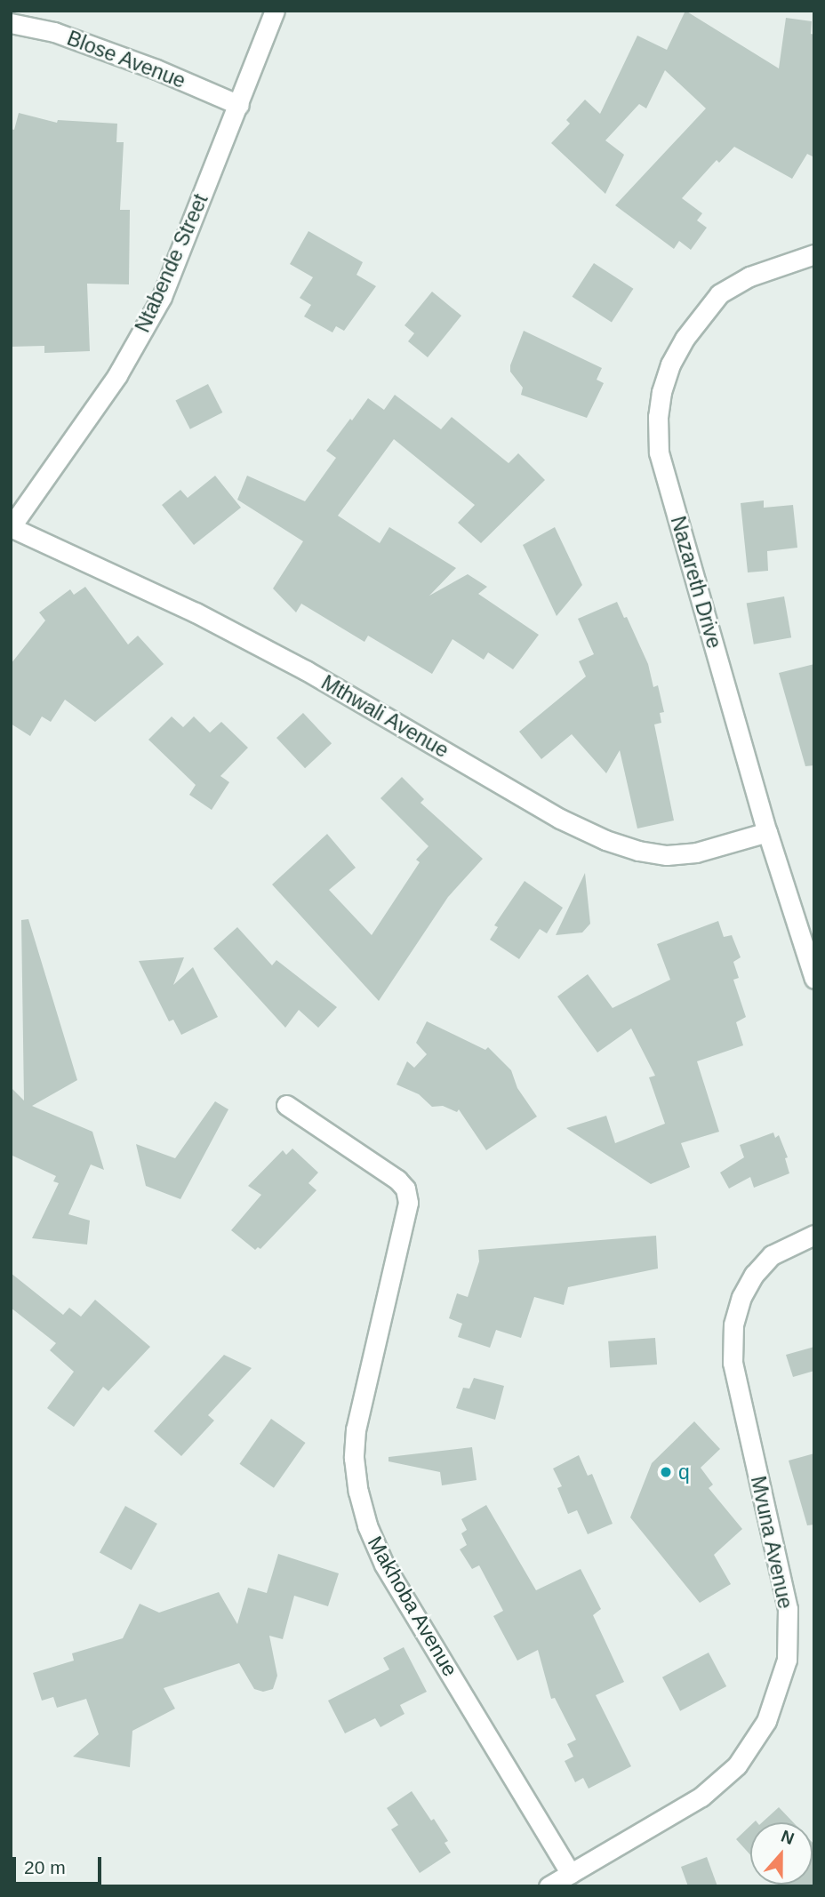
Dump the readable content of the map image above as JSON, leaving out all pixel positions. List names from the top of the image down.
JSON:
{
  "streets": {
    "street": [
      "Blose Avenue",
      "Ntabende Street",
      "Nazareth Drive",
      "Mthwali Avenue",
      "Mvuna Avenue",
      "Makhoba Avenue"
    ]
  },
  "crossings": [
    ["Blose Avenue", "Ntabende Street"],
    ["Ntabende Street", "Mthwali Avenue"],
    ["Nazareth Drive", "Mthwali Avenue"],
    ["Mvuna Avenue", "Makhoba Avenue"]
  ],
  "places": ["q"],
  "scale_bar": "20 m",
  "north": "top"
}
